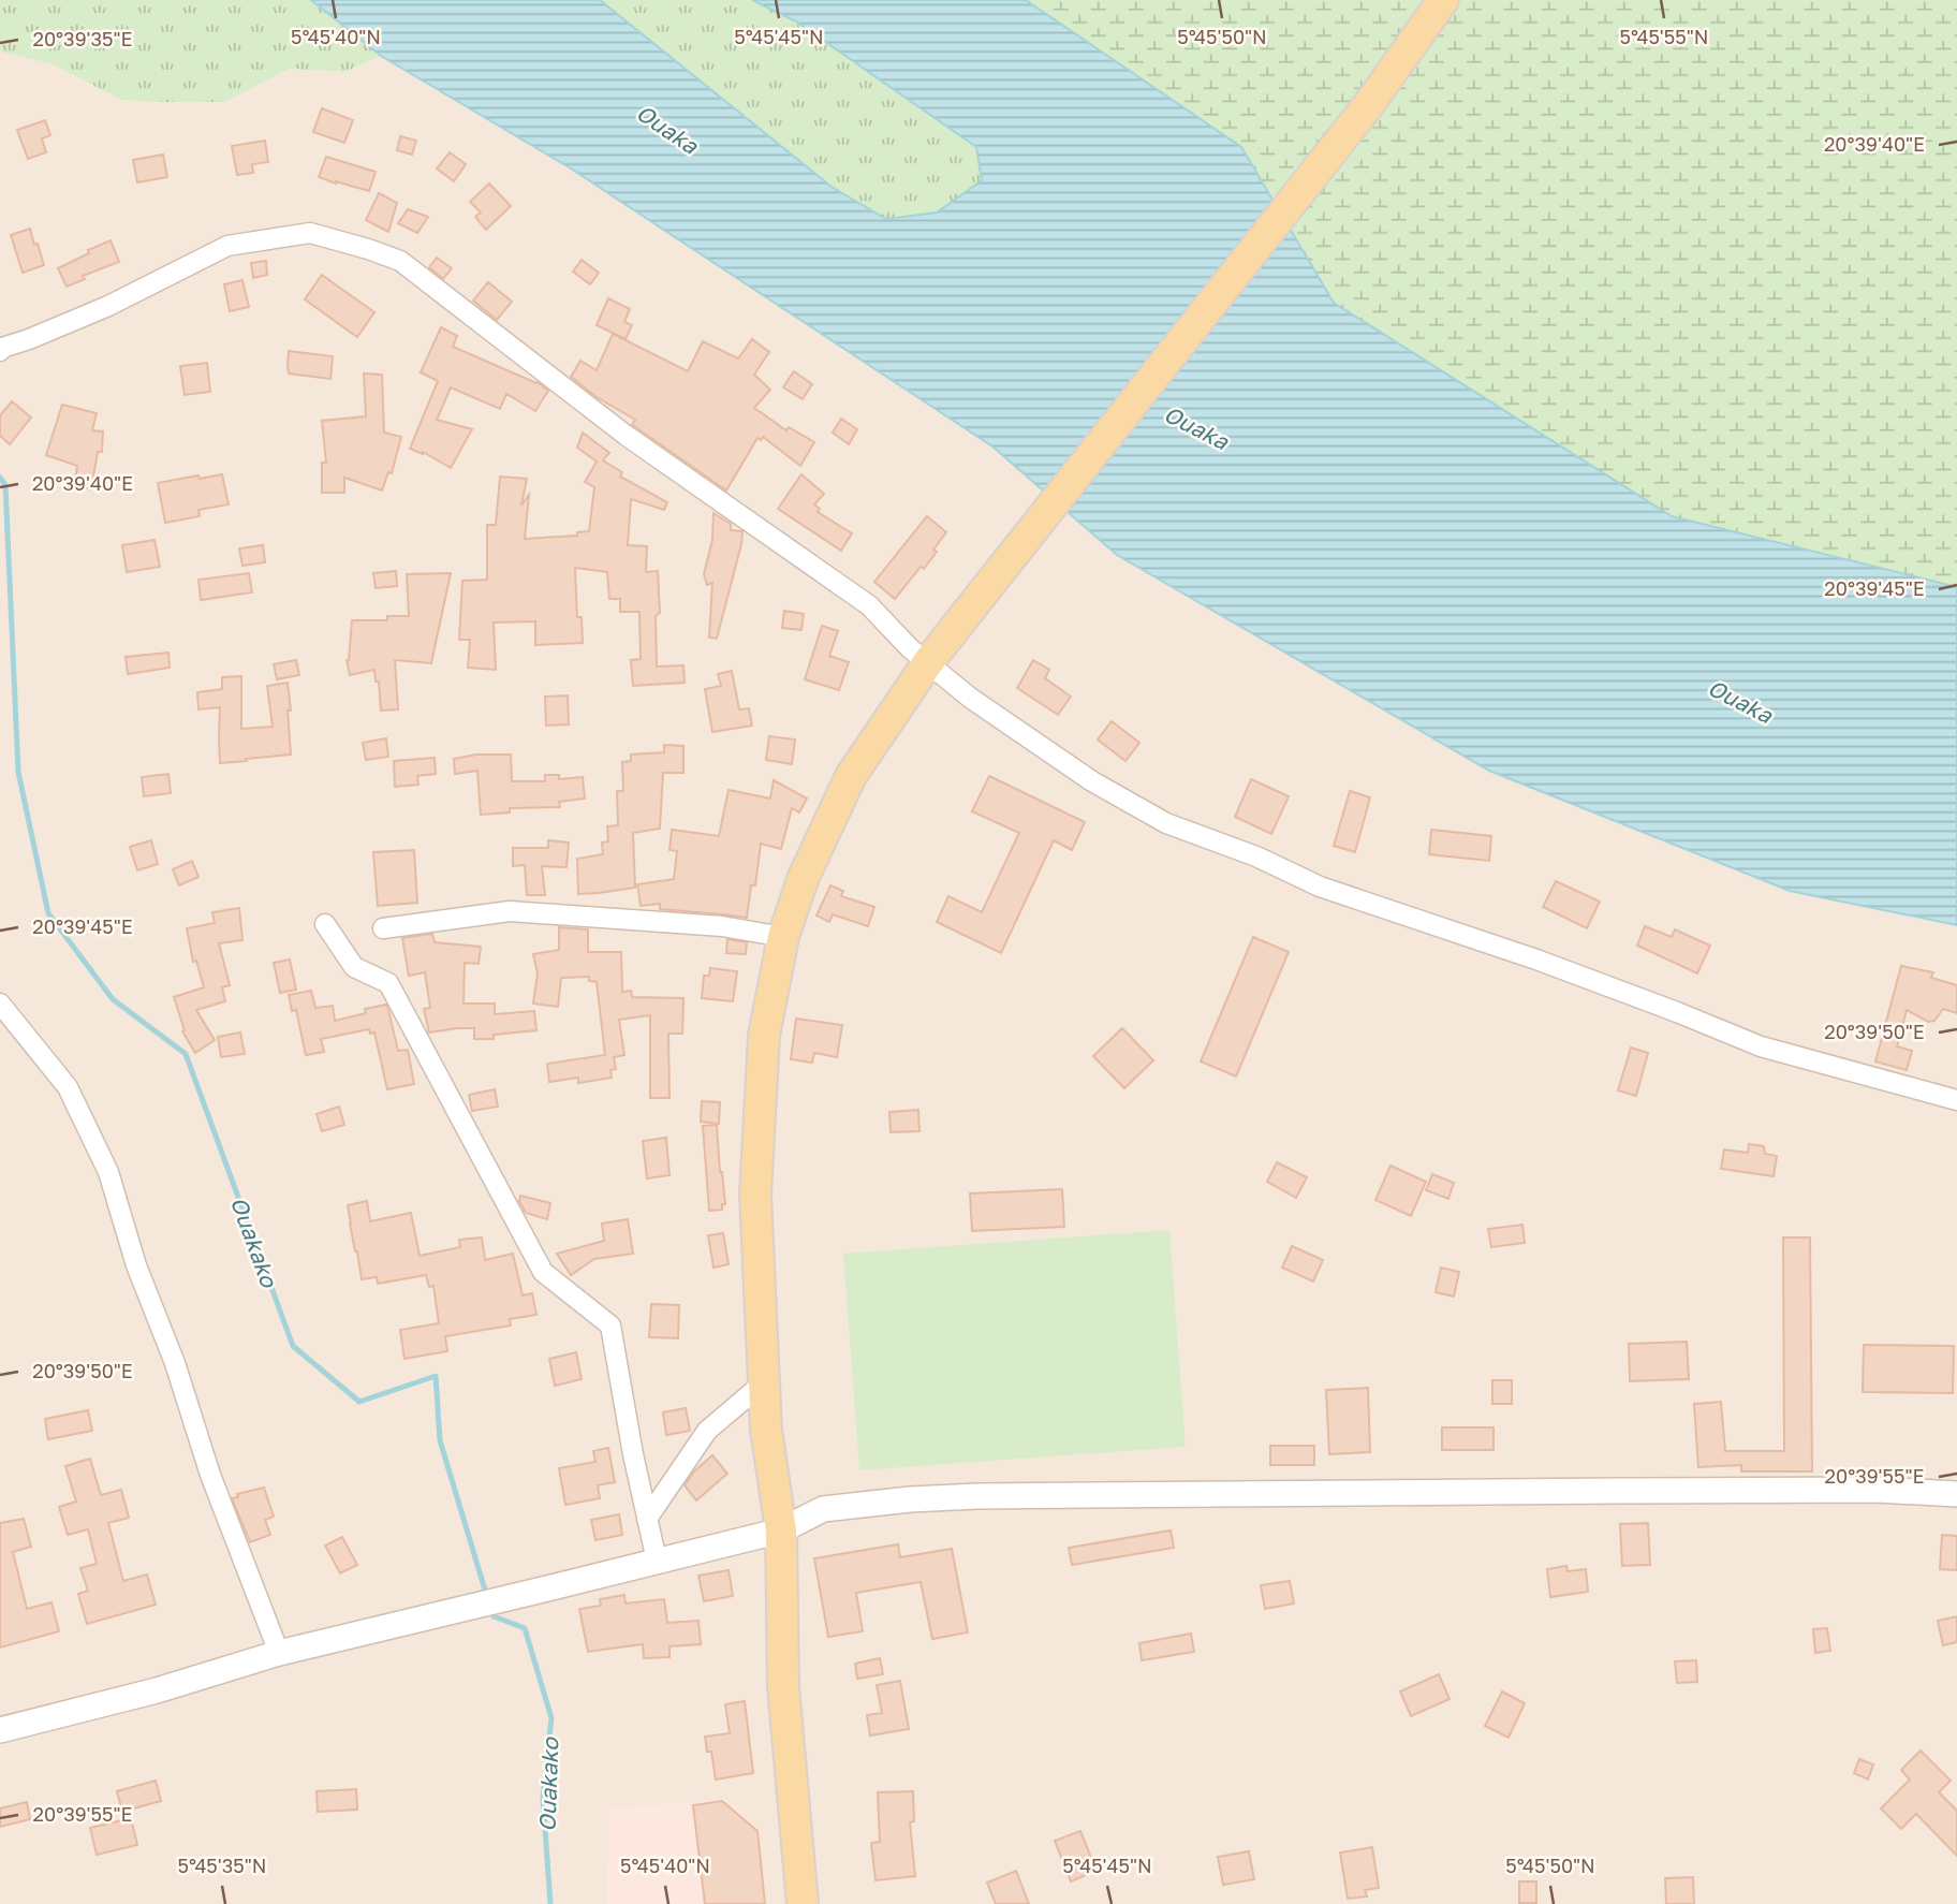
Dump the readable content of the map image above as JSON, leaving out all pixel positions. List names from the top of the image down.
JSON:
{
  "water": ["Ouaka", "Ouakako"],
  "coordinates": [
    "5°45'40\"N",
    "5°45'45\"N",
    "5°45'50\"N",
    "5°45'55\"N",
    "20°39'35\"E",
    "20°39'40\"E",
    "20°39'45\"E",
    "20°39'50\"E",
    "20°39'55\"E",
    "5°45'35\"N"
  ]
}
